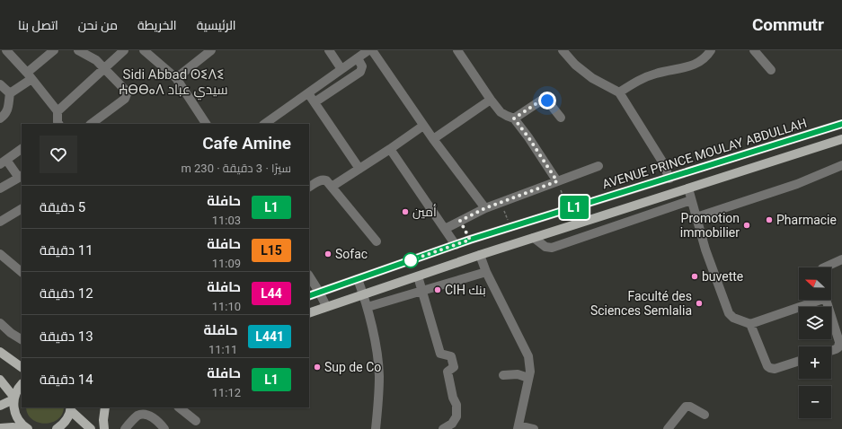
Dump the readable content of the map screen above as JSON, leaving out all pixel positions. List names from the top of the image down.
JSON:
{
  "streets": {
    "main road": ["AVENUE PRINCE MOULAY ABDULLAH"]
  },
  "districts": ["Sidi Abbad ⵙⵉⴷⵉ ⵄⴱⴱⴰⴷ سيدي عباد"],
  "places": [
    "أمين",
    "Pharmacie",
    "Promotion immobilier",
    "Sofac",
    "buvette",
    "CIH بنك",
    "Faculté des Sciences Semlalia",
    "Sup de Co"
  ],
  "lines": ["bus line L1"],
  "north": "left",
  "page": {
    "header": "Commutr",
    "nav": [
      "الرئيسية",
      "الخريطة",
      "من نحن",
      "اتصل بنا"
    ],
    "on_map": "L1",
    "heading": ["Cafe Amine", "سيرًا · 3 دقيقة · 230 m"],
    "list": [
      {
        "mark": "L1",
        "name": "حافلة",
        "note": "11:03",
        "value": "5 دقيقة"
      },
      {
        "mark": "L15",
        "name": "حافلة",
        "note": "11:09",
        "value": "11 دقيقة"
      },
      {
        "mark": "L44",
        "name": "حافلة",
        "note": "11:10",
        "value": "12 دقيقة"
      },
      {
        "mark": "L441",
        "name": "حافلة",
        "note": "11:11",
        "value": "13 دقيقة"
      },
      {
        "mark": "L1",
        "name": "حافلة",
        "note": "11:12",
        "value": "14 دقيقة"
      }
    ],
    "map_buttons": ["+", "−"]
  }
}
